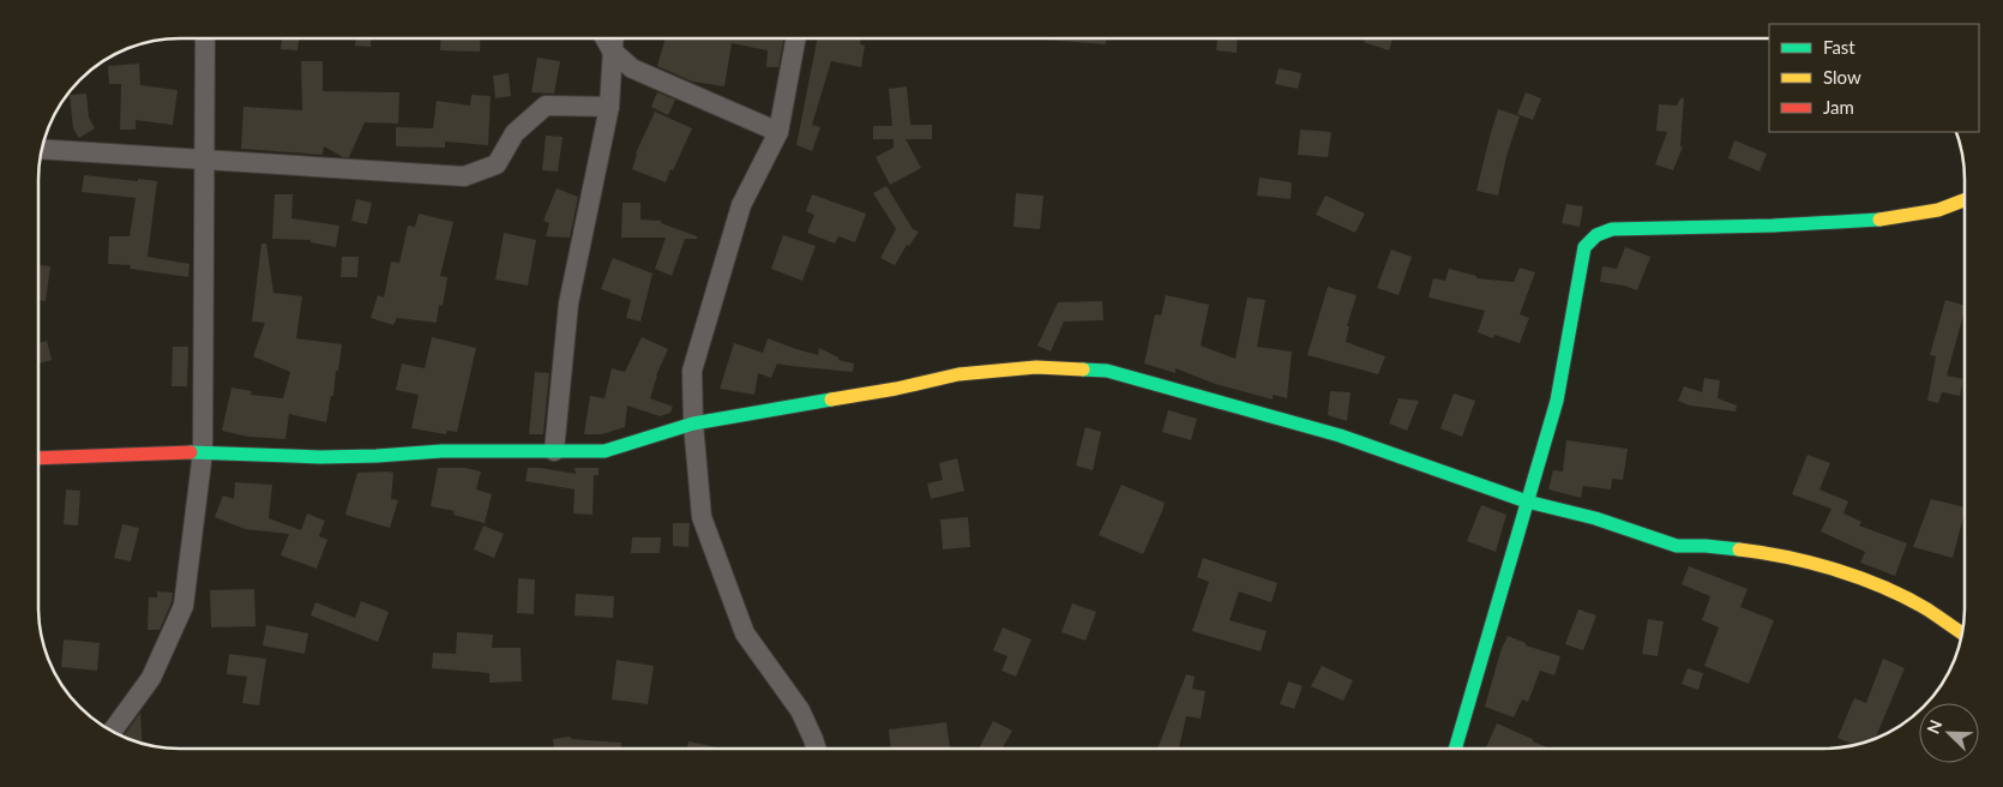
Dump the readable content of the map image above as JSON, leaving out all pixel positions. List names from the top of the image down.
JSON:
{
  "legend": ["Fast", "Slow", "Jam"],
  "north": "top left"
}
